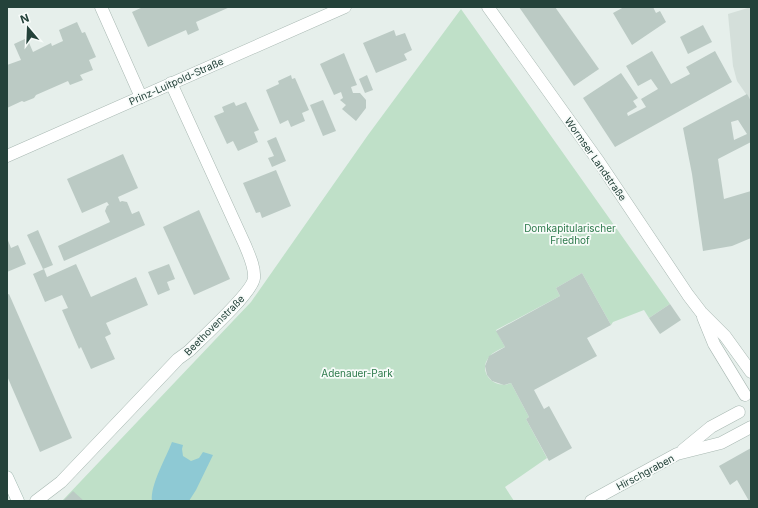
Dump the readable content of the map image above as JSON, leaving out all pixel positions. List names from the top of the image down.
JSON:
{
  "streets": {
    "street": [
      "Prinz-Luitpold-Straße",
      "Wormser Landstraße",
      "Beethovenstraße",
      "Hirschgraben"
    ]
  },
  "crossings": [
    ["Prinz-Luitpold-Straße", "Beethovenstraße"]
  ],
  "parks": ["Domkapitularischer Friedhof", "Adenauer-Park"],
  "north": "top"
}
